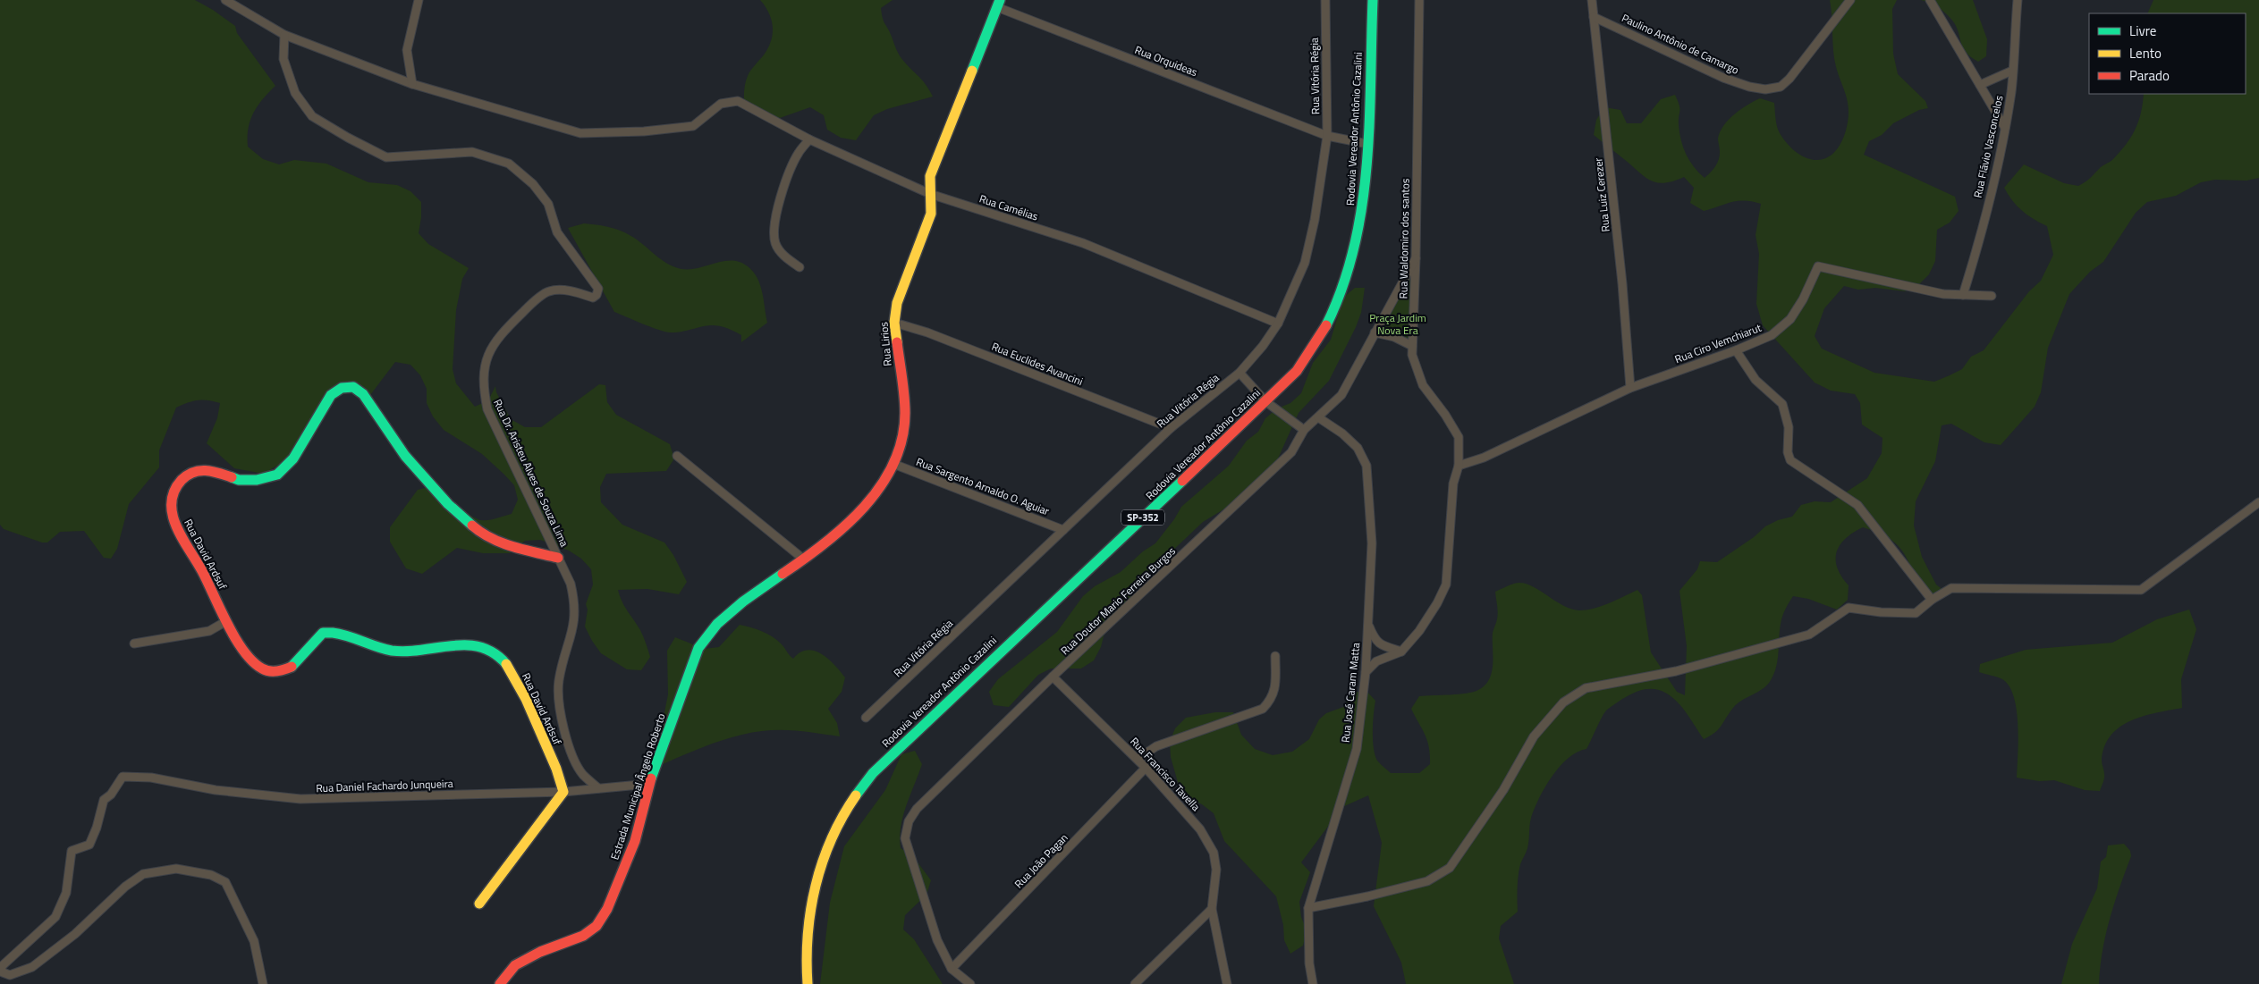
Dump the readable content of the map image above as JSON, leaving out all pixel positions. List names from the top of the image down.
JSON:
{
  "streets": {
    "street": [
      "Paulino Antônio de Camargo",
      "Rua Orquideas",
      "Rua Vitória Régia",
      "Rodovia Vereador Antônio Cazalini",
      "Rua Flávio Vasconcelos",
      "Rua Luiz Cerezer",
      "Rua Camélias",
      "Rua Waldomiro dos santos",
      "Rua Ciro Vemchiarut",
      "Rua Lirios",
      "Rua Euclides Avancini",
      "Rua Dr. Aristeu Alves de Souza Lima",
      "Rua Sargento Arnaldo O. Aguiar",
      "SP-352",
      "Rua David Ardsuf",
      "Rua Doutor Mario Ferreira Burgos",
      "Rua José Caram Matta",
      "Rua Francisco Tavella",
      "Rua Daniel Fachardo Junqueira",
      "Estrada Municipal Ângelo Roberto",
      "Rua João Pagan"
    ]
  },
  "crossings": [
    ["Paulino Antônio de Camargo", "Rua Luiz Cerezer"],
    ["Rua Orquideas", "Rua Vitória Régia"],
    ["Rua Orquideas", "Rodovia Vereador Antônio Cazalini"],
    ["Rua Orquideas", "Rua Lirios"],
    ["Rua Vitória Régia", "Rua Camélias"],
    ["Rua Vitória Régia", "Rua Euclides Avancini"],
    ["Rua Vitória Régia", "Rua Sargento Arnaldo O. Aguiar"],
    ["Rua Flávio Vasconcelos", "Rua Ciro Vemchiarut"],
    ["Rua Luiz Cerezer", "Rua Ciro Vemchiarut"],
    ["Rua Camélias", "Rua Lirios"],
    ["Rua Waldomiro dos santos", "Rua Ciro Vemchiarut"],
    ["Rua Waldomiro dos santos", "Rua Doutor Mario Ferreira Burgos"],
    ["Rua Lirios", "Rua Euclides Avancini"],
    ["Rua Lirios", "Rua Sargento Arnaldo O. Aguiar"],
    ["Rua Lirios", "Estrada Municipal Ângelo Roberto"],
    ["Rua Dr. Aristeu Alves de Souza Lima", "Rua David Ardsuf"],
    ["Rua David Ardsuf", "Rua Daniel Fachardo Junqueira"],
    ["Rua Doutor Mario Ferreira Burgos", "Rua José Caram Matta"],
    ["Rua Doutor Mario Ferreira Burgos", "Rua Francisco Tavella"],
    ["Rua Doutor Mario Ferreira Burgos", "Rua João Pagan"],
    ["Rua Francisco Tavella", "Rua João Pagan"],
    ["Rua Daniel Fachardo Junqueira", "Estrada Municipal Ângelo Roberto"]
  ],
  "parks": ["Praça Jardim Nova Era"],
  "legend": ["Livre", "Lento", "Parado"]
}
